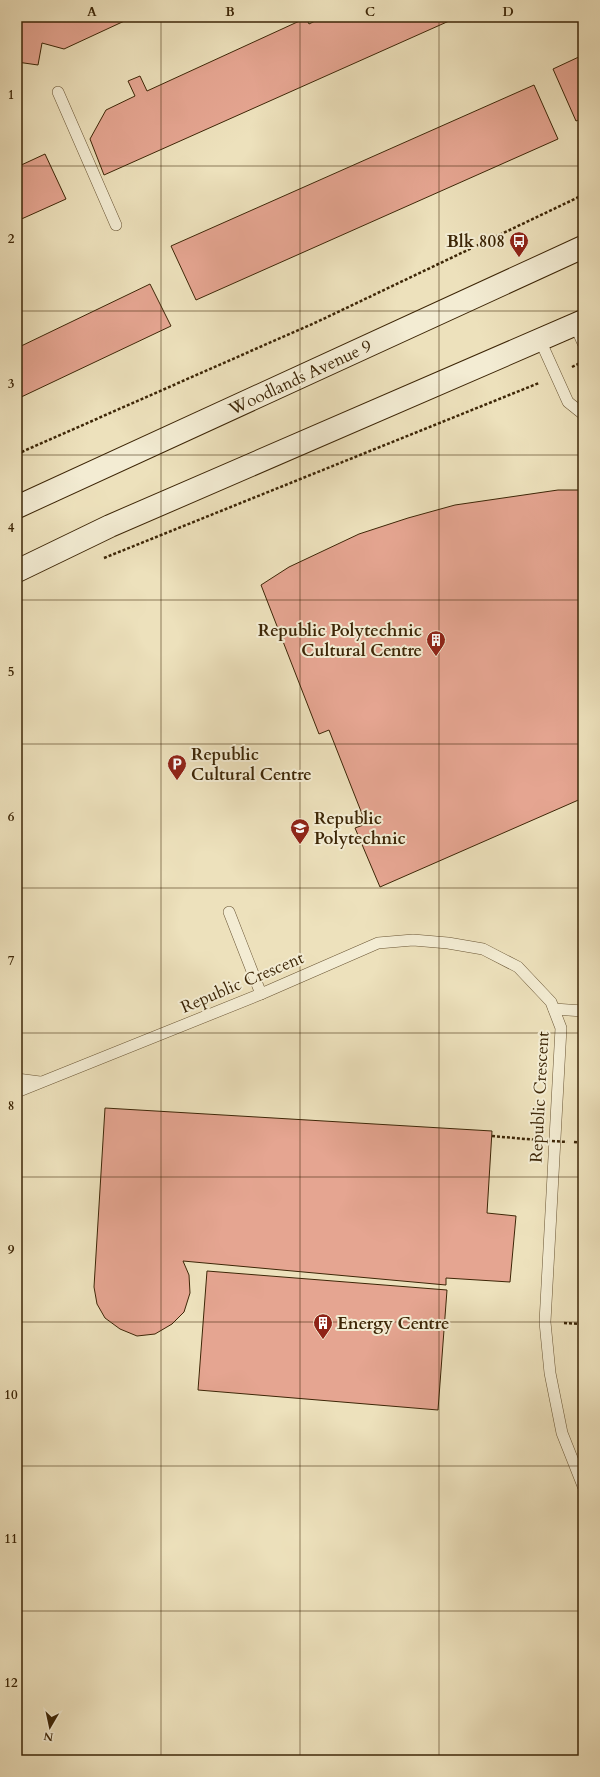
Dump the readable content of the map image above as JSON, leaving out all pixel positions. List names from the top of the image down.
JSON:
{
  "streets": {
    "main road": ["Woodlands Avenue 9"],
    "lane": ["Republic Crescent"]
  },
  "places": {
    "bus stop": ["Blk 808"],
    "building": ["Republic Polytechnic Cultural Centre", "Energy Centre"],
    "parking": ["Republic Cultural Centre"],
    "school or university": ["Republic Polytechnic"]
  },
  "north": "bottom",
  "grid": {
    "columns": [
      "A",
      "B",
      "C",
      "D"
    ],
    "rows": [
      "1",
      "2",
      "3",
      "4",
      "5",
      "6",
      "7",
      "8",
      "9",
      "10",
      "11",
      "12"
    ]
  }
}
